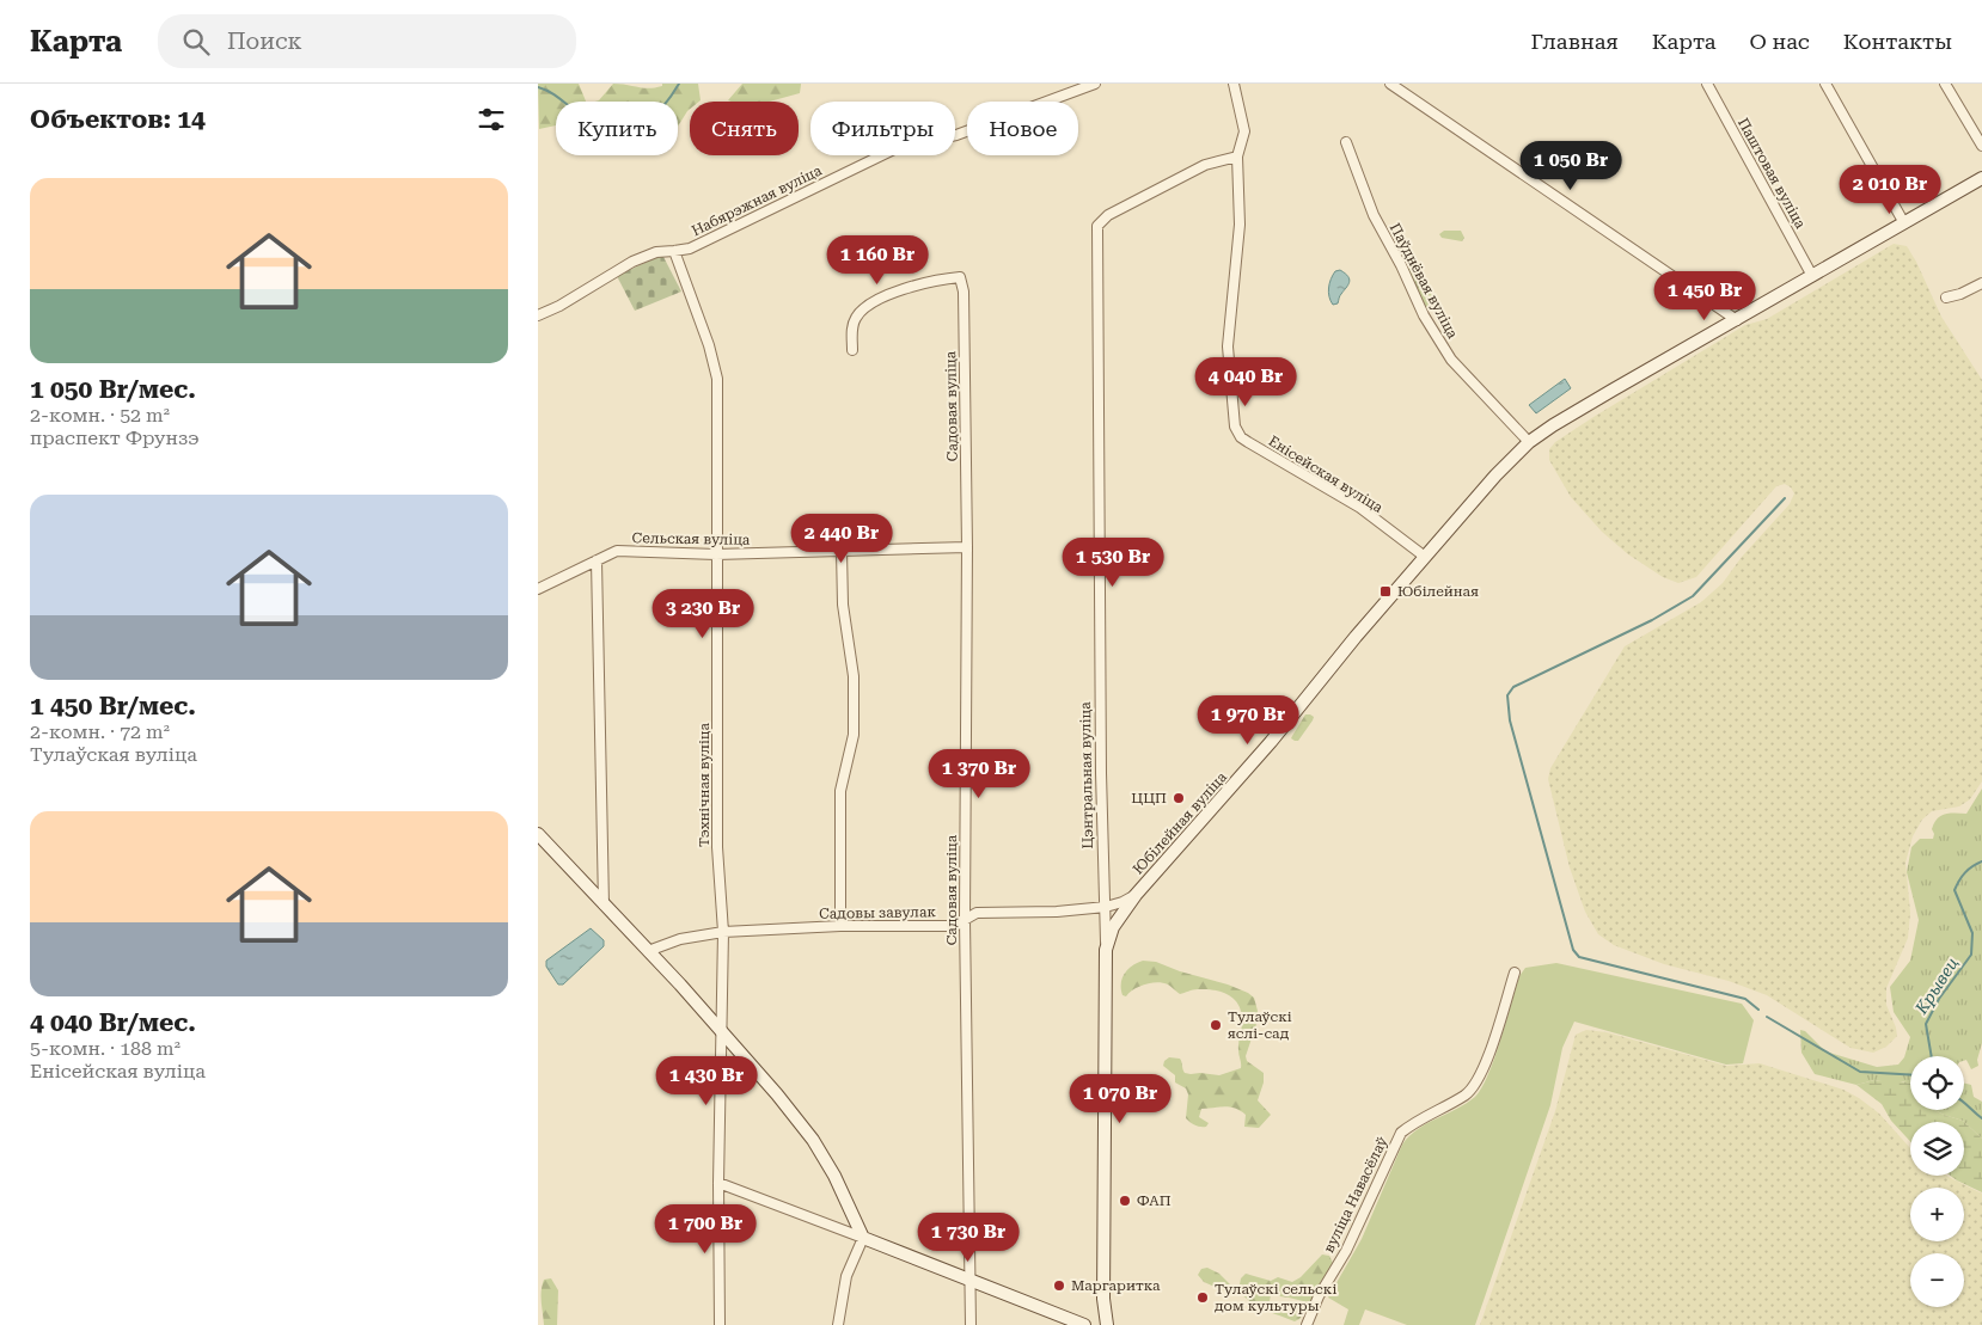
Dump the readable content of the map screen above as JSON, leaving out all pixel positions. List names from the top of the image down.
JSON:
{
  "streets": {
    "main road": ["Цэнтральная вуліца", "Юбілейная вуліца"],
    "street": [
      "Паштовая вуліца",
      "Набярэжная вуліца",
      "Паўднёвая вуліца",
      "Садовая вуліца",
      "Енісейская вуліца",
      "Сельская вуліца",
      "Тэхнічная вуліца",
      "Садовы завулак",
      "вуліца Навасёлаў"
    ]
  },
  "crossings": [
    ["Паштовая вуліца", "Юбілейная вуліца"],
    ["Набярэжная вуліца", "Тэхнічная вуліца"],
    ["Паўднёвая вуліца", "Юбілейная вуліца"],
    ["Садовая вуліца", "Сельская вуліца"],
    ["Садовая вуліца", "Садовы завулак"],
    ["Енісейская вуліца", "Цэнтральная вуліца"],
    ["Енісейская вуліца", "Юбілейная вуліца"],
    ["Сельская вуліца", "Тэхнічная вуліца"],
    ["Цэнтральная вуліца", "Юбілейная вуліца"],
    ["Цэнтральная вуліца", "Садовы завулак"],
    ["Тэхнічная вуліца", "Садовы завулак"],
    ["Юбілейная вуліца", "Садовы завулак"]
  ],
  "water": ["Крывец"],
  "places": {
    "transit": ["Юбілейная"],
    "other": [
      "ЦЦП",
      "Тулаўскі яслі-сад",
      "ФАП",
      "Маргаритка",
      "Тулаўскі сельскі дом культуры"
    ]
  },
  "page": {
    "header": "Карта",
    "search": "Поиск",
    "nav": [
      "Главная",
      "Карта",
      "О нас",
      "Контакты"
    ],
    "heading": "Объектов: 14",
    "chip": [
      "Купить",
      "Снять",
      "Фильтры",
      "Новое"
    ],
    "price": [
      "1 050 Br",
      "2 010 Br",
      "1 160 Br",
      "1 450 Br",
      "4 040 Br",
      "2 440 Br",
      "1 530 Br",
      "3 230 Br",
      "1 970 Br",
      "1 370 Br",
      "1 430 Br",
      "1 070 Br",
      "1 700 Br",
      "1 730 Br"
    ],
    "list": [
      {
        "name": "1 050 Br/мес.",
        "note": "2-комн. · 52 m² · праспект Фрунзэ"
      },
      {
        "name": "1 450 Br/мес.",
        "note": "2-комн. · 72 m² · Тулаўская вуліца"
      },
      {
        "name": "4 040 Br/мес.",
        "note": "5-комн. · 188 m² · Енісейская вуліца"
      }
    ],
    "map_buttons": ["+", "−"]
  }
}
